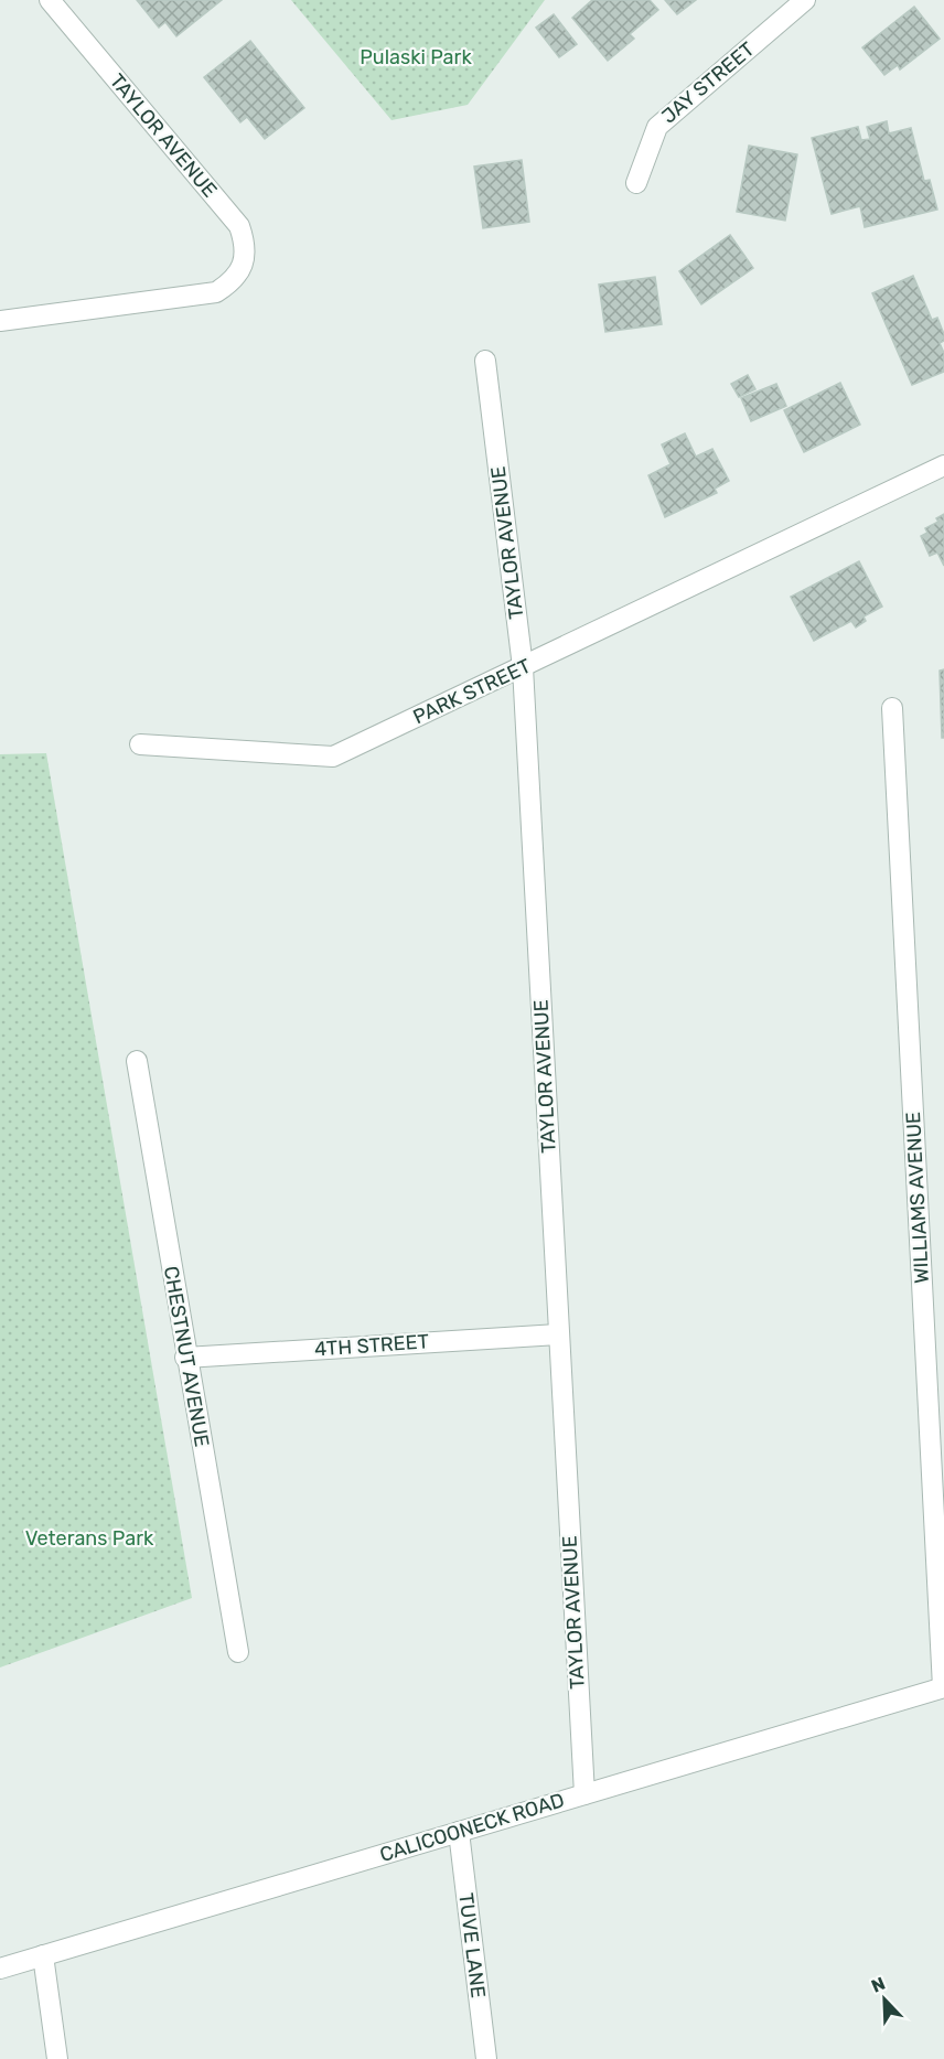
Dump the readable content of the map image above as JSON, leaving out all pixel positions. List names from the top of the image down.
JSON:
{
  "streets": {
    "street": [
      "JAY STREET",
      "TAYLOR AVENUE",
      "PARK STREET",
      "WILLIAMS AVENUE",
      "4TH STREET",
      "CHESTNUT AVENUE",
      "CALICOONECK ROAD",
      "TUVE LANE"
    ]
  },
  "crossings": [
    ["TAYLOR AVENUE", "PARK STREET"],
    ["TAYLOR AVENUE", "4TH STREET"],
    ["TAYLOR AVENUE", "CALICOONECK ROAD"],
    ["WILLIAMS AVENUE", "CALICOONECK ROAD"],
    ["4TH STREET", "CHESTNUT AVENUE"],
    ["CALICOONECK ROAD", "TUVE LANE"]
  ],
  "parks": ["Pulaski Park", "Veterans Park"],
  "north": "top left"
}
